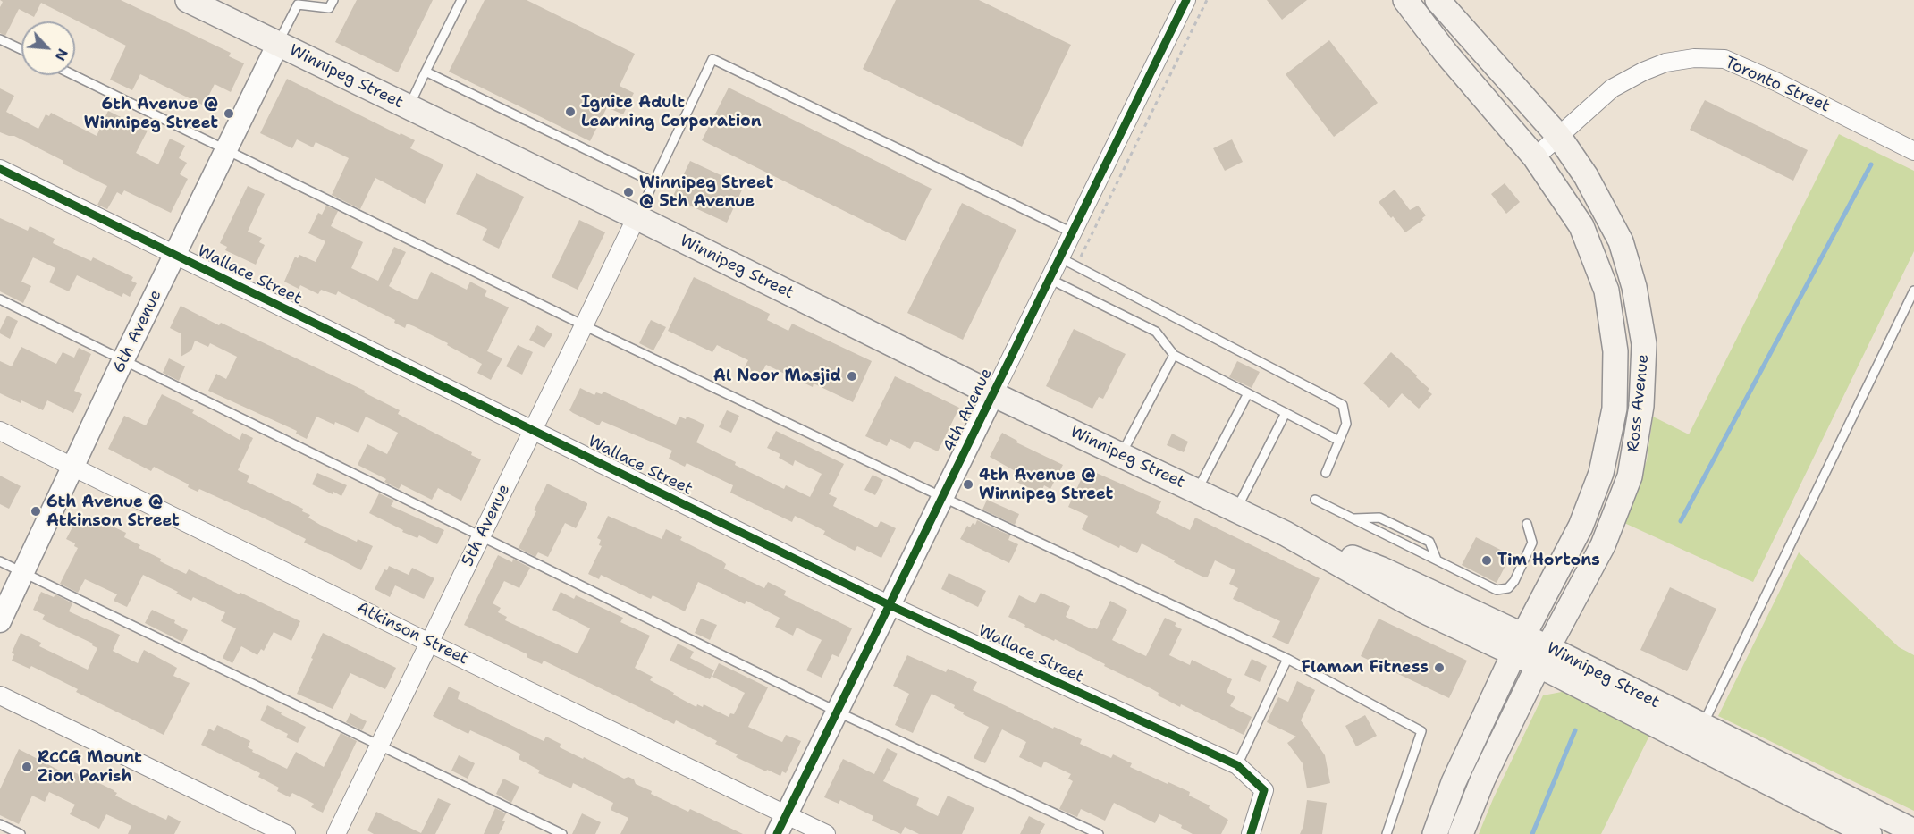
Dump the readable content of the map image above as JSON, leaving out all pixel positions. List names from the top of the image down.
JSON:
{
  "streets": {
    "main road": ["Winnipeg Street", "Ross Avenue"],
    "street": [
      "Toronto Street",
      "Wallace Street",
      "6th Avenue",
      "4th Avenue",
      "5th Avenue",
      "Atkinson Street"
    ]
  },
  "crossings": [
    ["Winnipeg Street", "6th Avenue"],
    ["Winnipeg Street", "Ross Avenue"],
    ["Winnipeg Street", "4th Avenue"],
    ["Winnipeg Street", "5th Avenue"],
    ["Toronto Street", "Ross Avenue"],
    ["Wallace Street", "6th Avenue"],
    ["Wallace Street", "4th Avenue"],
    ["Wallace Street", "5th Avenue"],
    ["6th Avenue", "Atkinson Street"],
    ["4th Avenue", "Atkinson Street"],
    ["5th Avenue", "Atkinson Street"]
  ],
  "places": [
    "Ignite Adult Learning Corporation",
    "6th Avenue @ Winnipeg Street",
    "Winnipeg Street @ 5th Avenue",
    "Al Noor Masjid",
    "4th Avenue @ Winnipeg Street",
    "6th Avenue @ Atkinson Street",
    "Tim Hortons",
    "Flaman Fitness",
    "RCCG Mount Zion Parish"
  ],
  "north": "bottom right"
}
